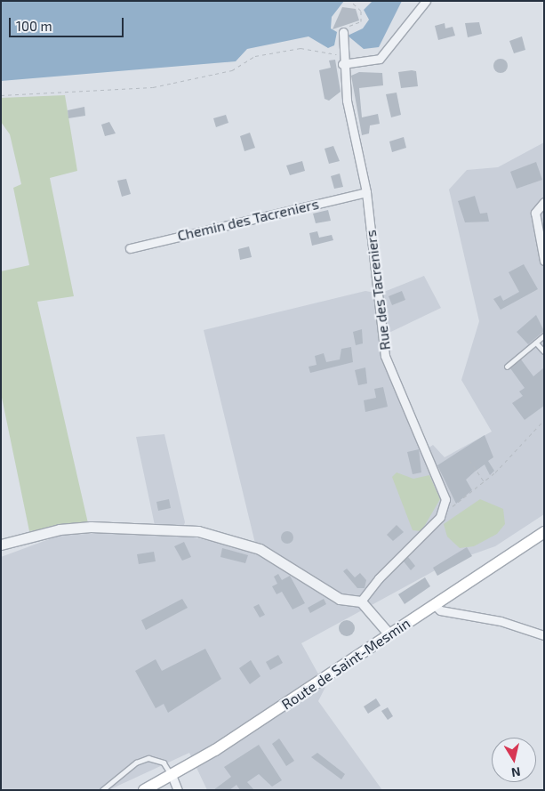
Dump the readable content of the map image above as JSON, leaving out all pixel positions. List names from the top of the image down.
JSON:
{
  "streets": {
    "main road": ["Route de Saint-Mesmin"],
    "street": ["Chemin des Tacreniers", "Rue des Tacreniers"]
  },
  "crossings": [
    ["Chemin des Tacreniers", "Rue des Tacreniers"]
  ],
  "scale_bar": "100 m",
  "north": "bottom"
}
